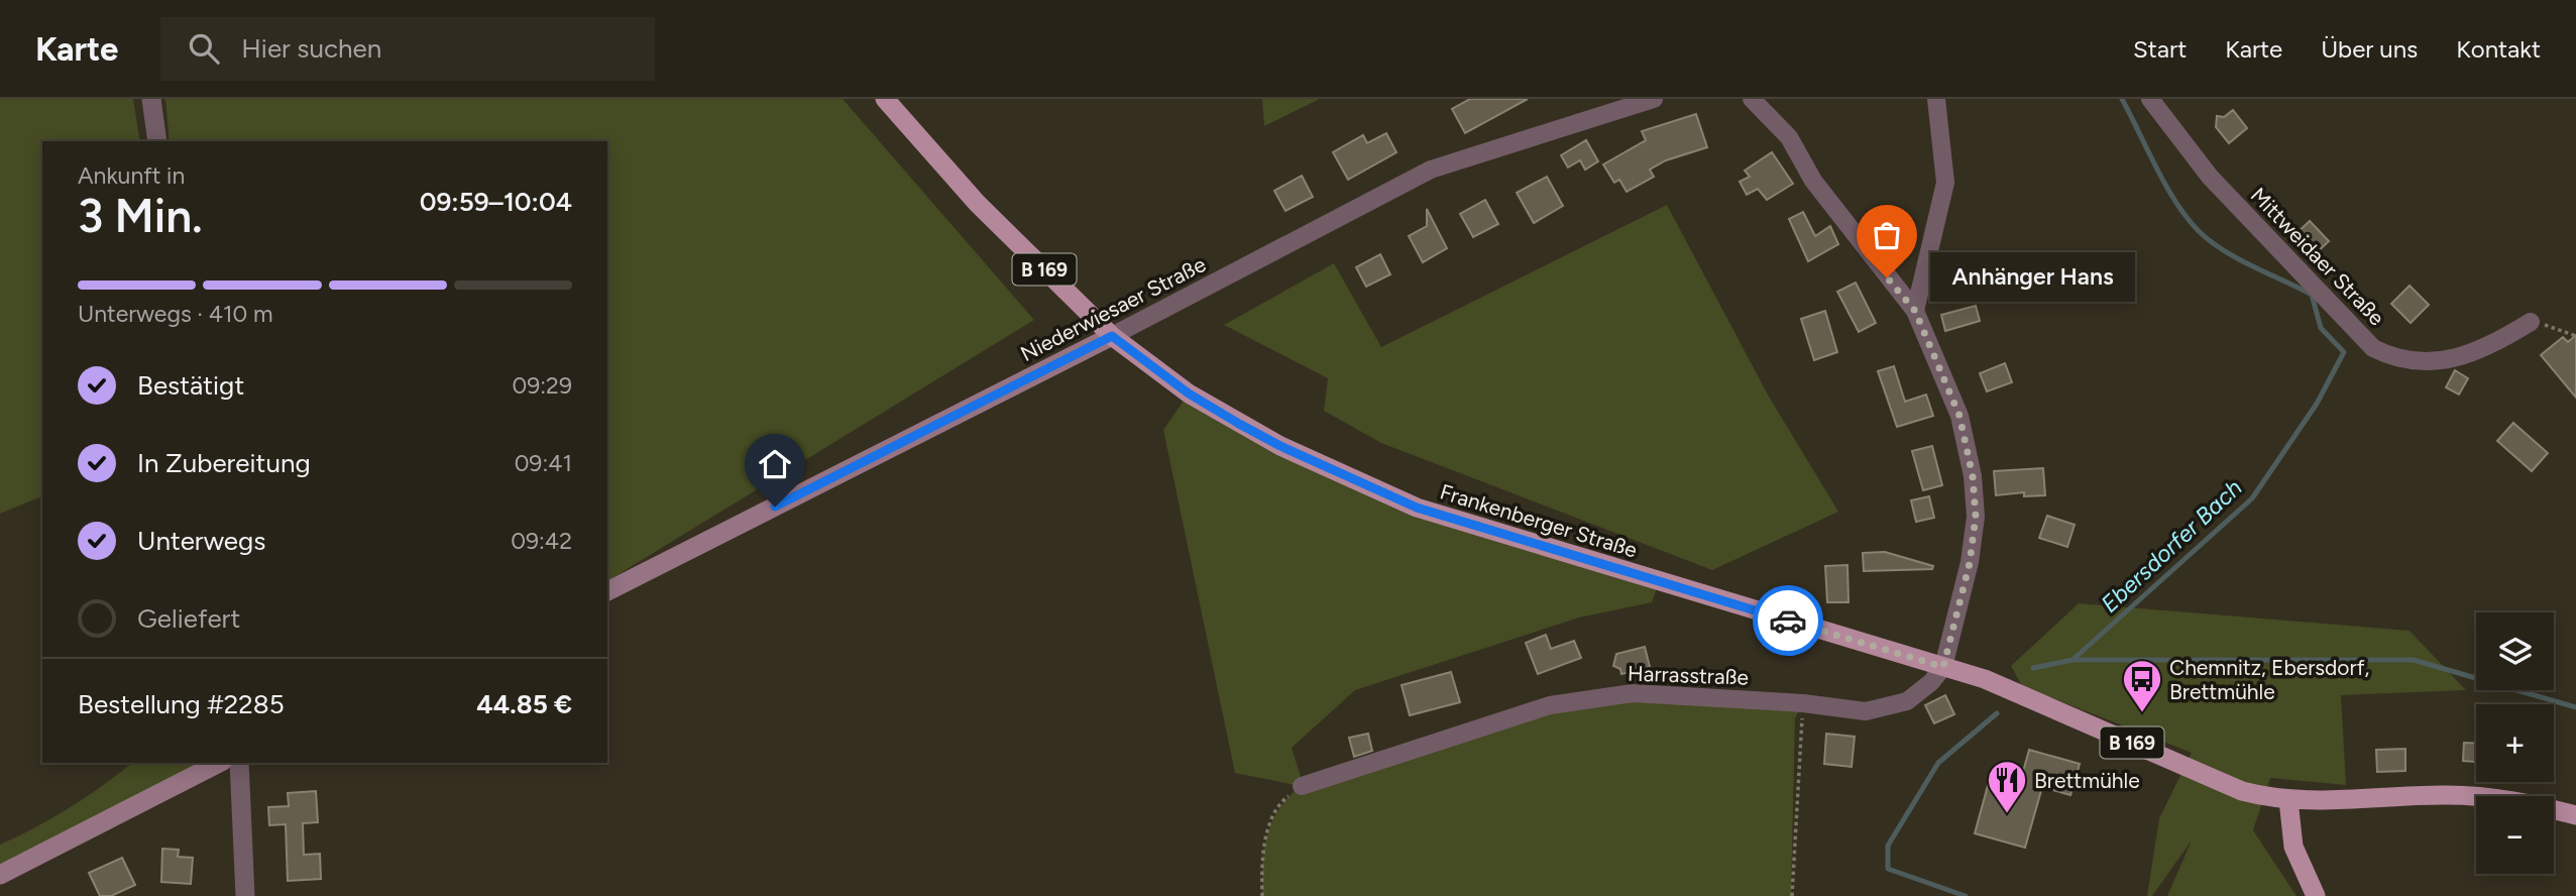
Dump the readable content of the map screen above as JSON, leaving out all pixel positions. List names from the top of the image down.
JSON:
{
  "streets": {
    "main road": ["B 169", "Niederwiesaer Straße", "Frankenberger Straße"],
    "street": ["Mittweidaer Straße", "Harrasstraße"]
  },
  "crossings": [
    ["Niederwiesaer Straße", "Frankenberger Straße"],
    ["Frankenberger Straße", "Harrasstraße"]
  ],
  "water": ["Ebersdorfer Bach"],
  "places": {
    "other": ["Anhänger Hans"],
    "bus stop": ["Chemnitz, Ebersdorf, Brettmühle"],
    "restaurant": ["Brettmühle"]
  },
  "page": {
    "header": "Karte",
    "search": "Hier suchen",
    "nav": [
      "Start",
      "Karte",
      "Über uns",
      "Kontakt"
    ],
    "heading": ["3 Min.", "Ankunft in", "09:59–10:04"],
    "panel": ["Bestellung #2285", "44.85 €"],
    "bubble": "Anhänger Hans",
    "bar": "Unterwegs · 410 m",
    "list": [
      ["Bestätigt", "09:29"],
      ["In Zubereitung", "09:41"],
      ["Unterwegs", "09:42"],
      "Geliefert"
    ],
    "map_buttons": ["+", "−"]
  }
}
